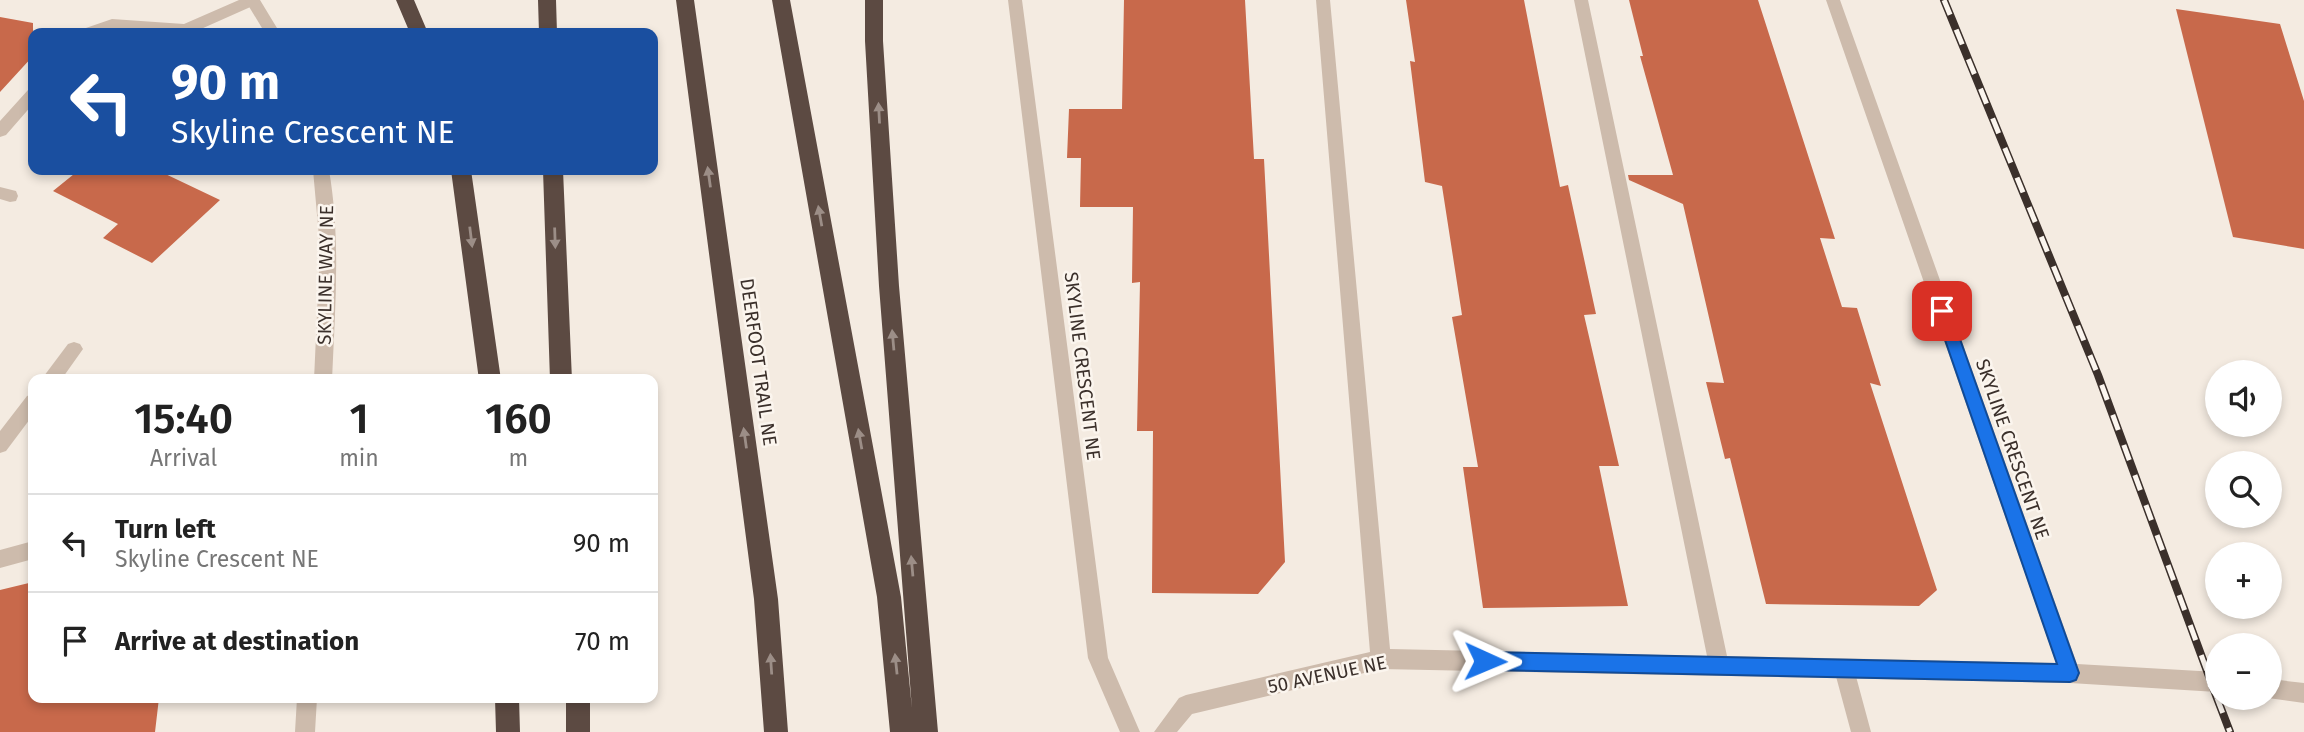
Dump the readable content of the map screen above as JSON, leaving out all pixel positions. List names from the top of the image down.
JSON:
{
  "streets": {
    "highway": ["DEERFOOT TRAIL NE"],
    "street": ["SKYLINE WAY NE", "SKYLINE CRESCENT NE", "50 AVENUE NE"]
  },
  "crossings": [
    ["SKYLINE CRESCENT NE", "50 AVENUE NE"]
  ],
  "page": {
    "turn": ["90 m", "Skyline Crescent NE"],
    "map_buttons": ["+", "−"],
    "eta": [
      "15:40",
      "Arrival",
      "1",
      "min",
      "160",
      "m"
    ],
    "list": [
      {
        "name": "Turn left",
        "note": "Skyline Crescent NE",
        "value": "90 m"
      },
      {
        "name": "Arrive at destination",
        "value": "70 m"
      }
    ]
  }
}
